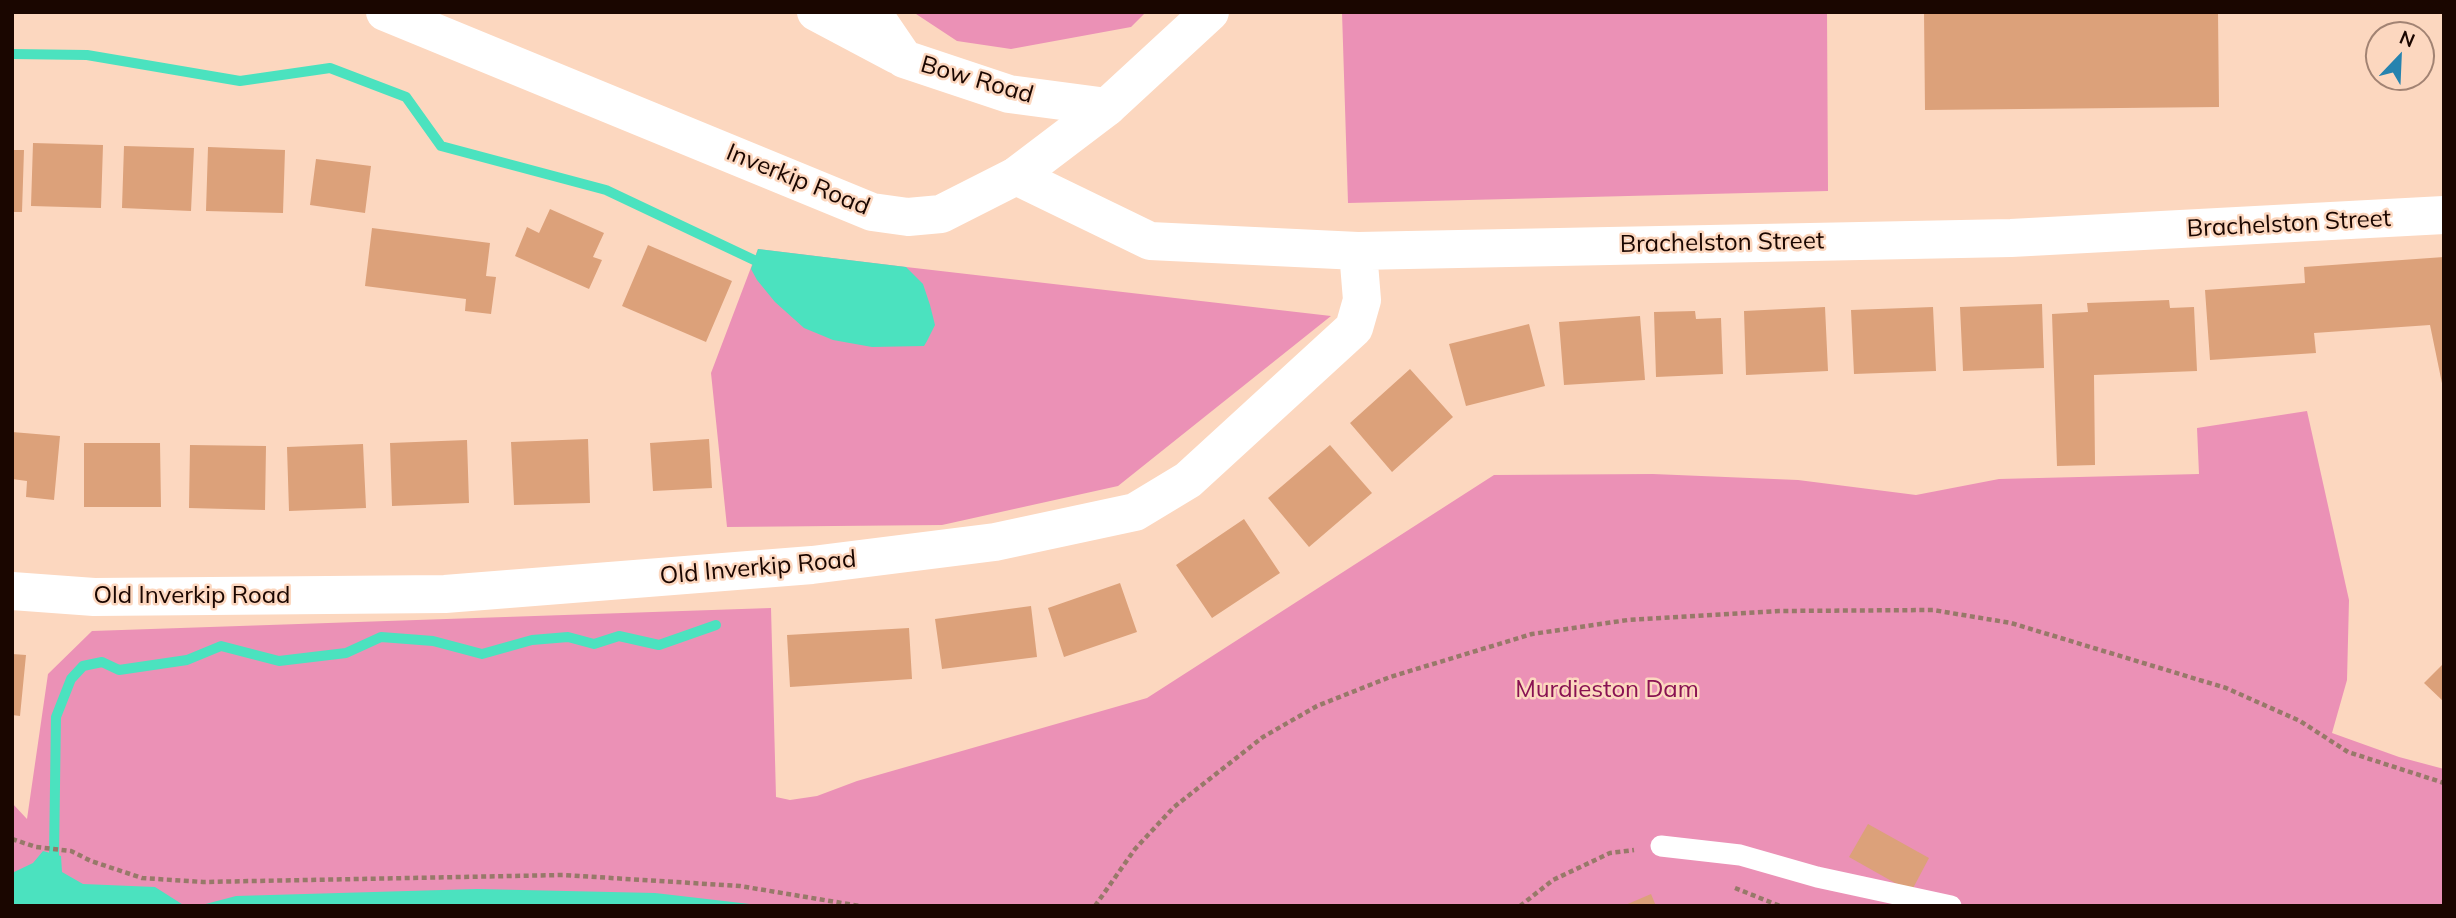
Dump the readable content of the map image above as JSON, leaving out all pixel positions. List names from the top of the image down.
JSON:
{
  "streets": {
    "main road": [
      "Bow Road",
      "Inverkip Road",
      "Brachelston Street",
      "Old Inverkip Road"
    ]
  },
  "crossings": [
    ["Bow Road", "Inverkip Road"],
    ["Inverkip Road", "Brachelston Street"],
    ["Brachelston Street", "Old Inverkip Road"]
  ],
  "parks": ["Murdieston Dam"],
  "north": "top right"
}
